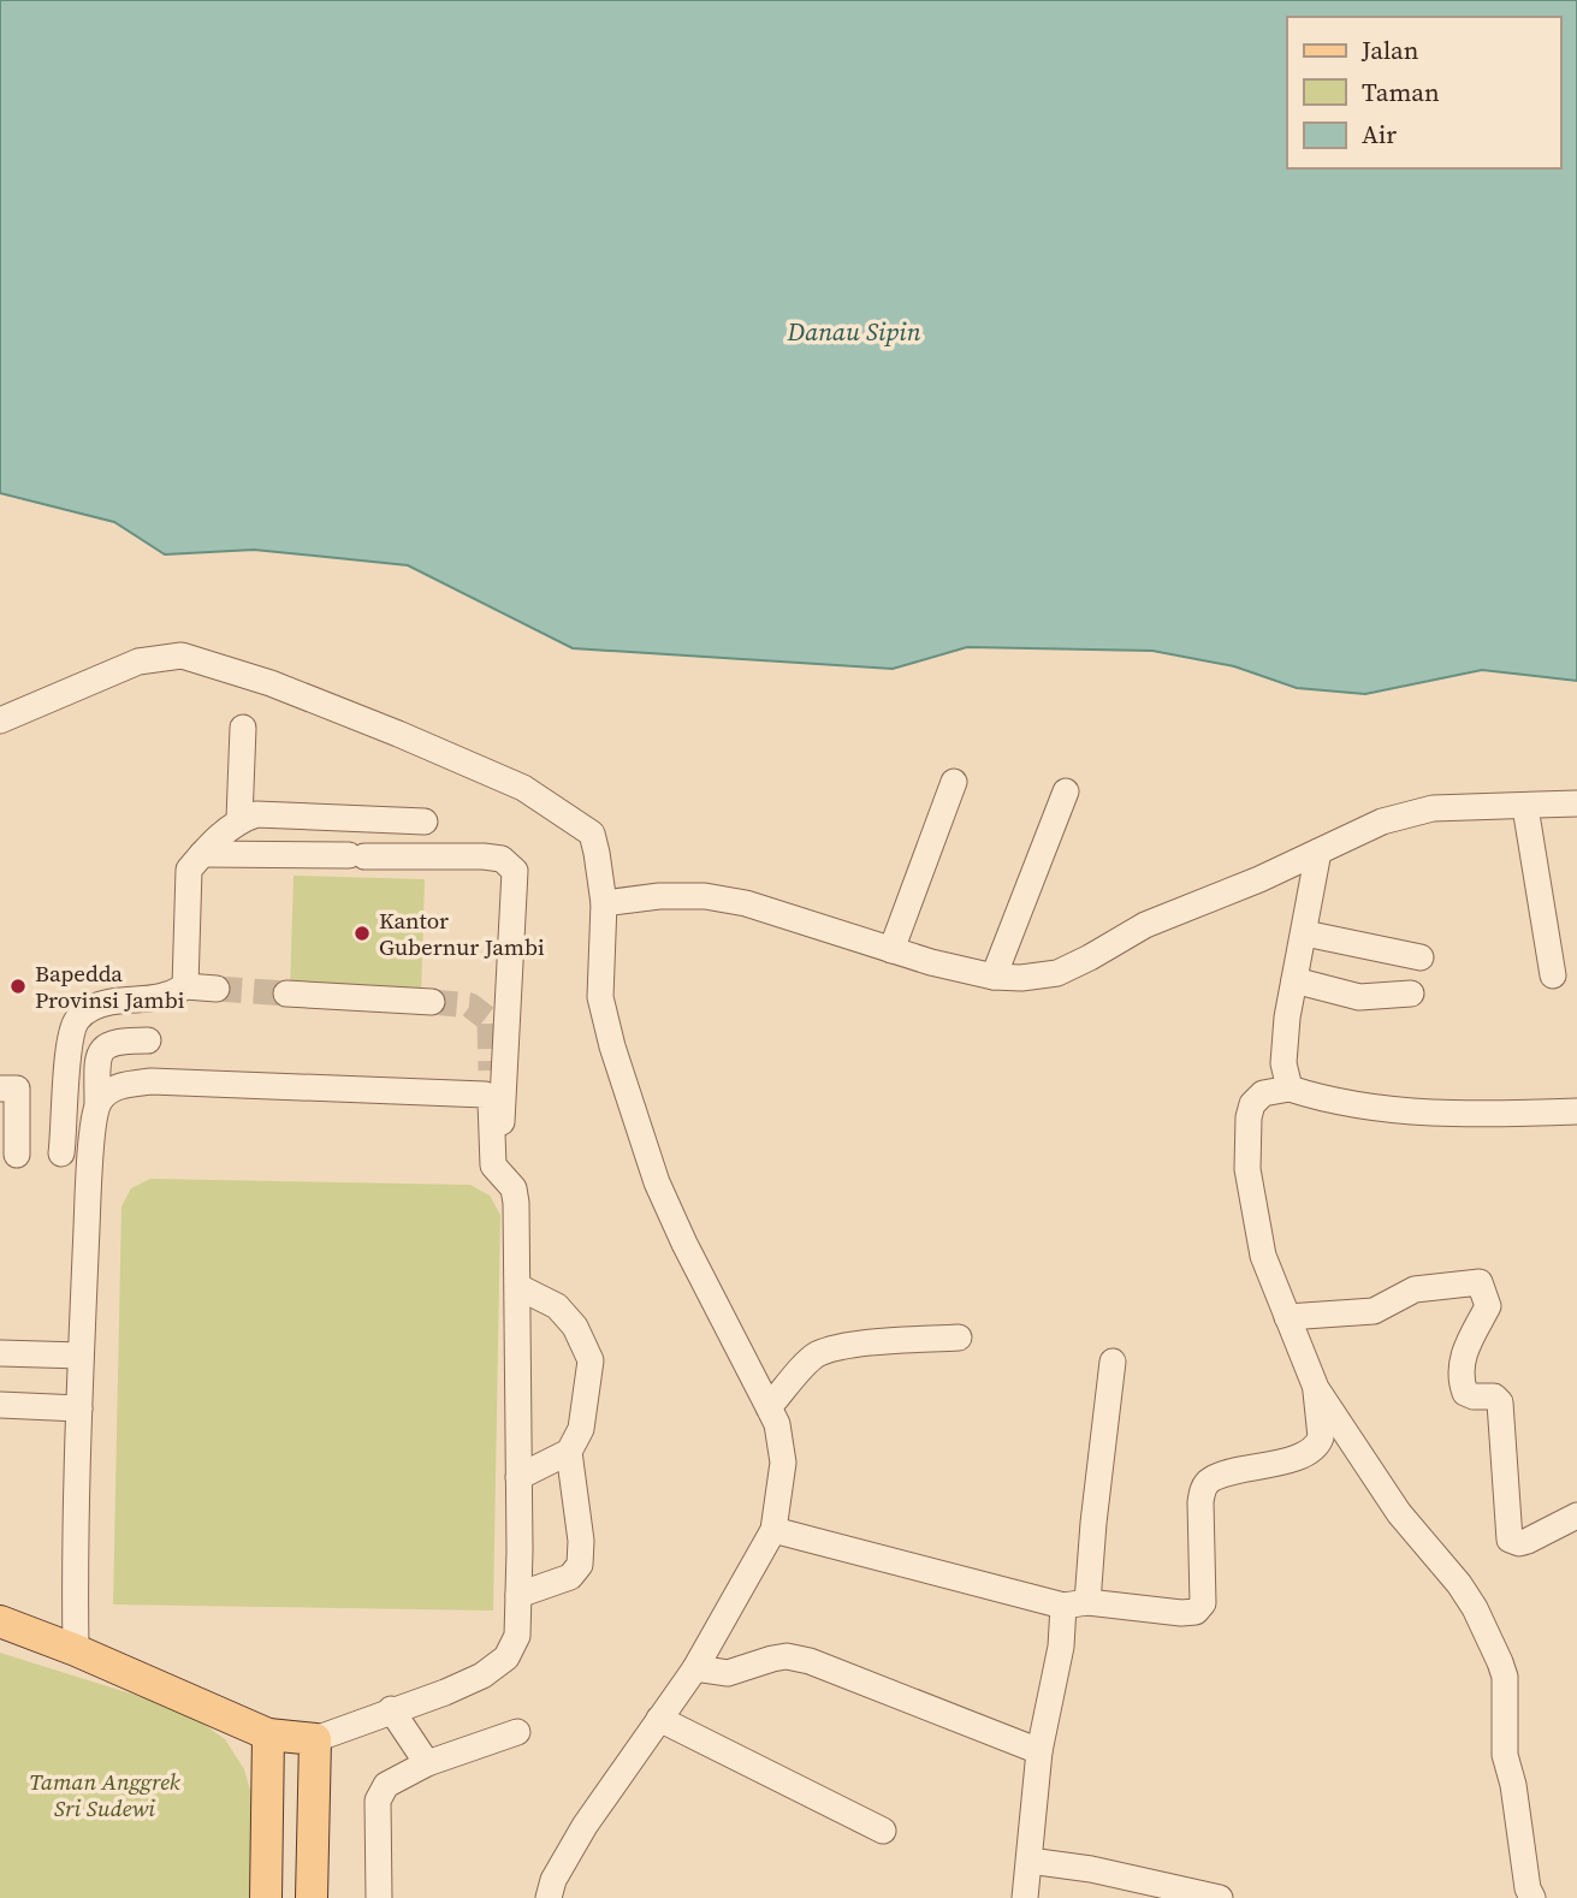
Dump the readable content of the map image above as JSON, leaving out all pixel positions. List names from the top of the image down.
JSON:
{
  "water": ["Danau Sipin"],
  "parks": ["Taman Anggrek Sri Sudewi"],
  "places": ["Kantor Gubernur Jambi", "Bapedda Provinsi Jambi"],
  "legend": ["Jalan", "Taman", "Air"]
}
